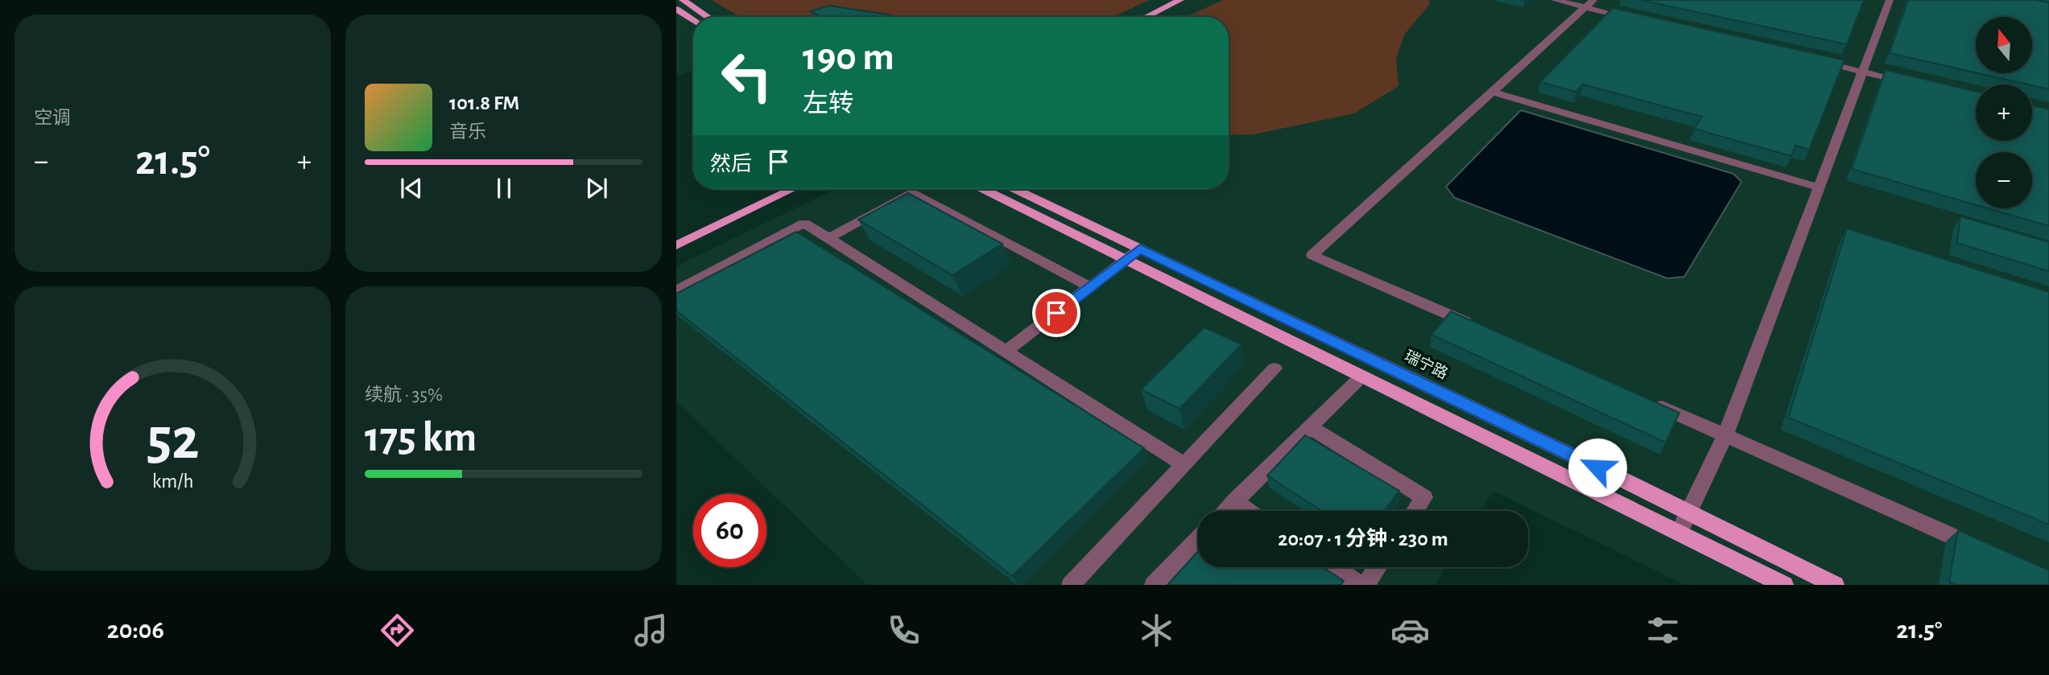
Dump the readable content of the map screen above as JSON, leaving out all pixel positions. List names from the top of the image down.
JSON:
{
  "streets": {
    "main road": ["瑞宁路"]
  },
  "north": "top",
  "page": {
    "tile": [
      "空调",
      ["续航 · 35%", "175 km"]
    ],
    "map_buttons": ["+", "−"],
    "turn": ["190 m", "左转"],
    "song": ["101.8 FM", "音乐"],
    "then": "然后",
    "heat": ["−", "21.5°", "+"],
    "limit": "60",
    "trip": "20:07 · 1 分钟 · 230 m",
    "tabs": ["20:06", "21.5°"],
    "gauge": ["52", "km/h"]
  }
}
